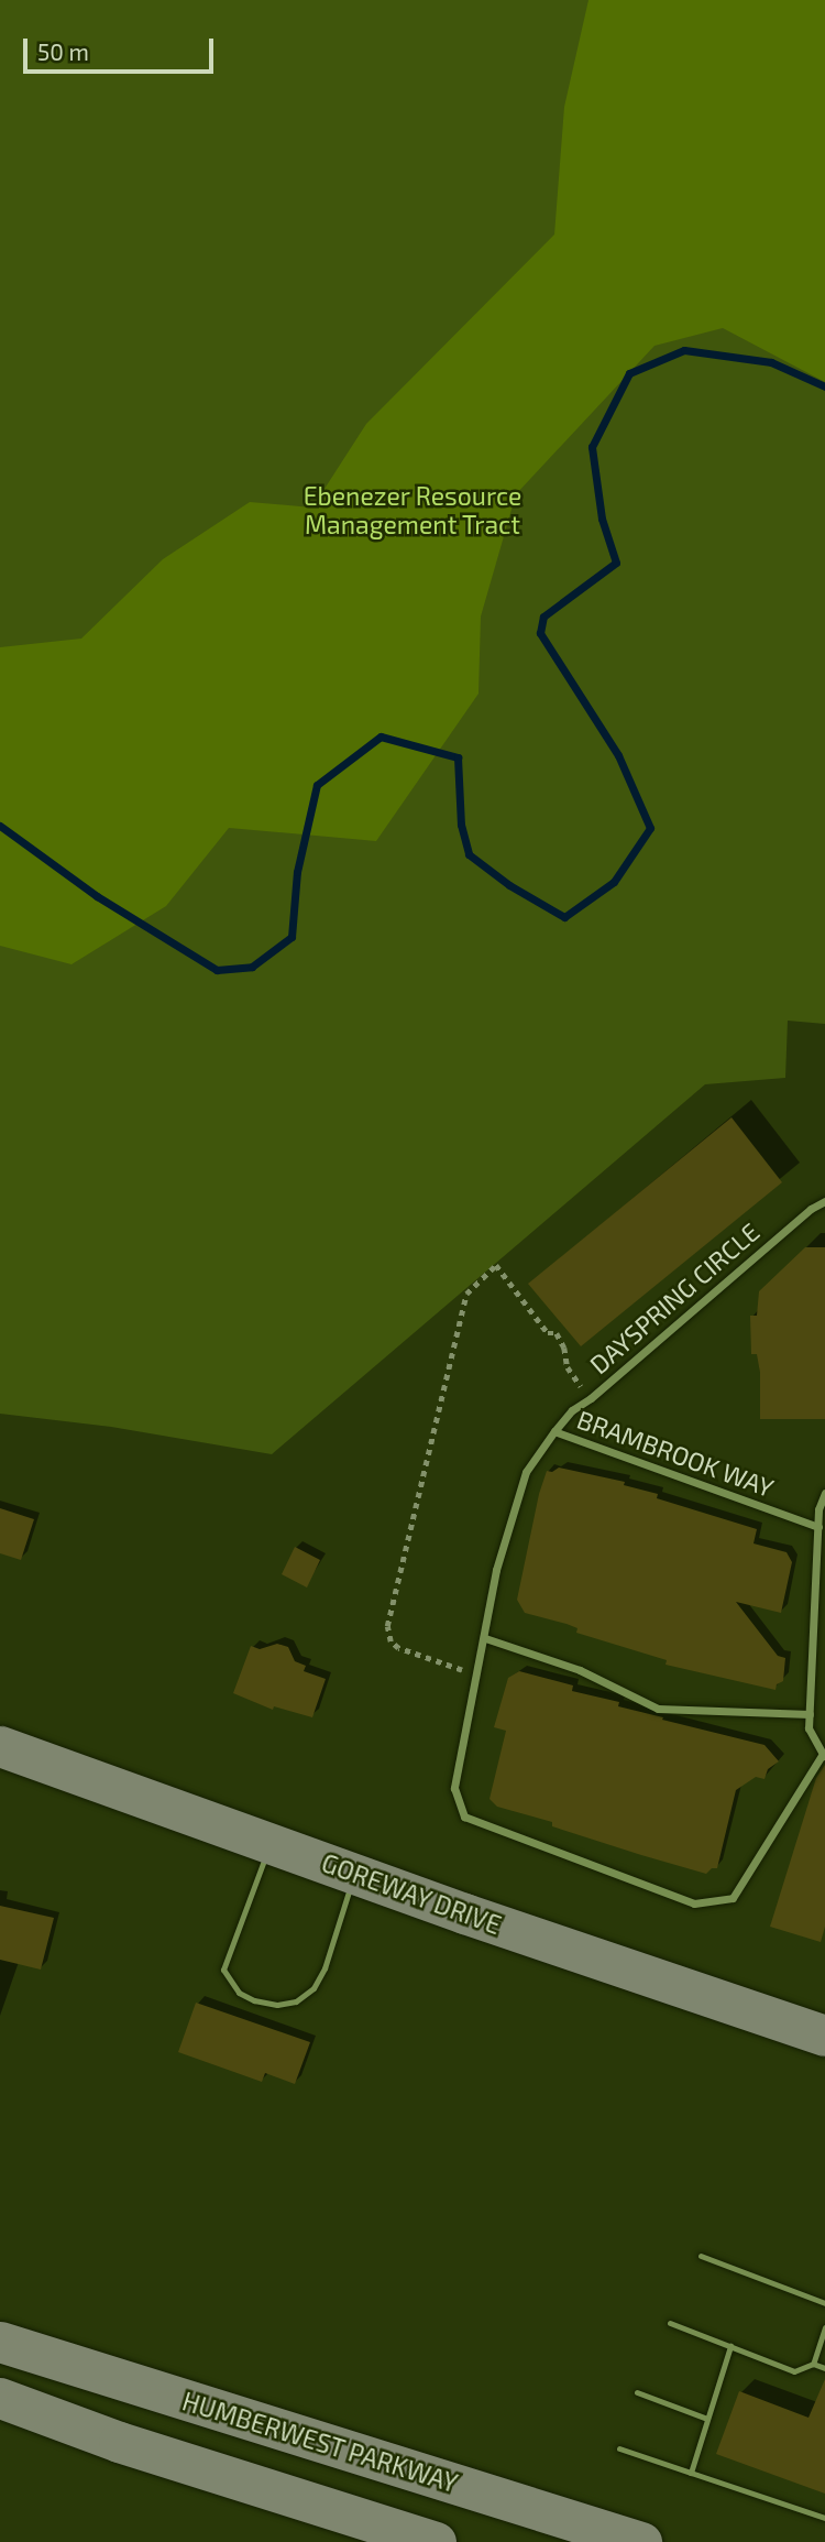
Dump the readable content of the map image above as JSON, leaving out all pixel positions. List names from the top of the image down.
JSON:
{
  "streets": {
    "main road": ["GOREWAY DRIVE", "HUMBERWEST PARKWAY"],
    "street": ["DAYSPRING CIRCLE", "BRAMBROOK WAY"]
  },
  "crossings": [
    ["DAYSPRING CIRCLE", "BRAMBROOK WAY"]
  ],
  "parks": ["Ebenezer Resource Management Tract"],
  "scale_bar": "50 m"
}
